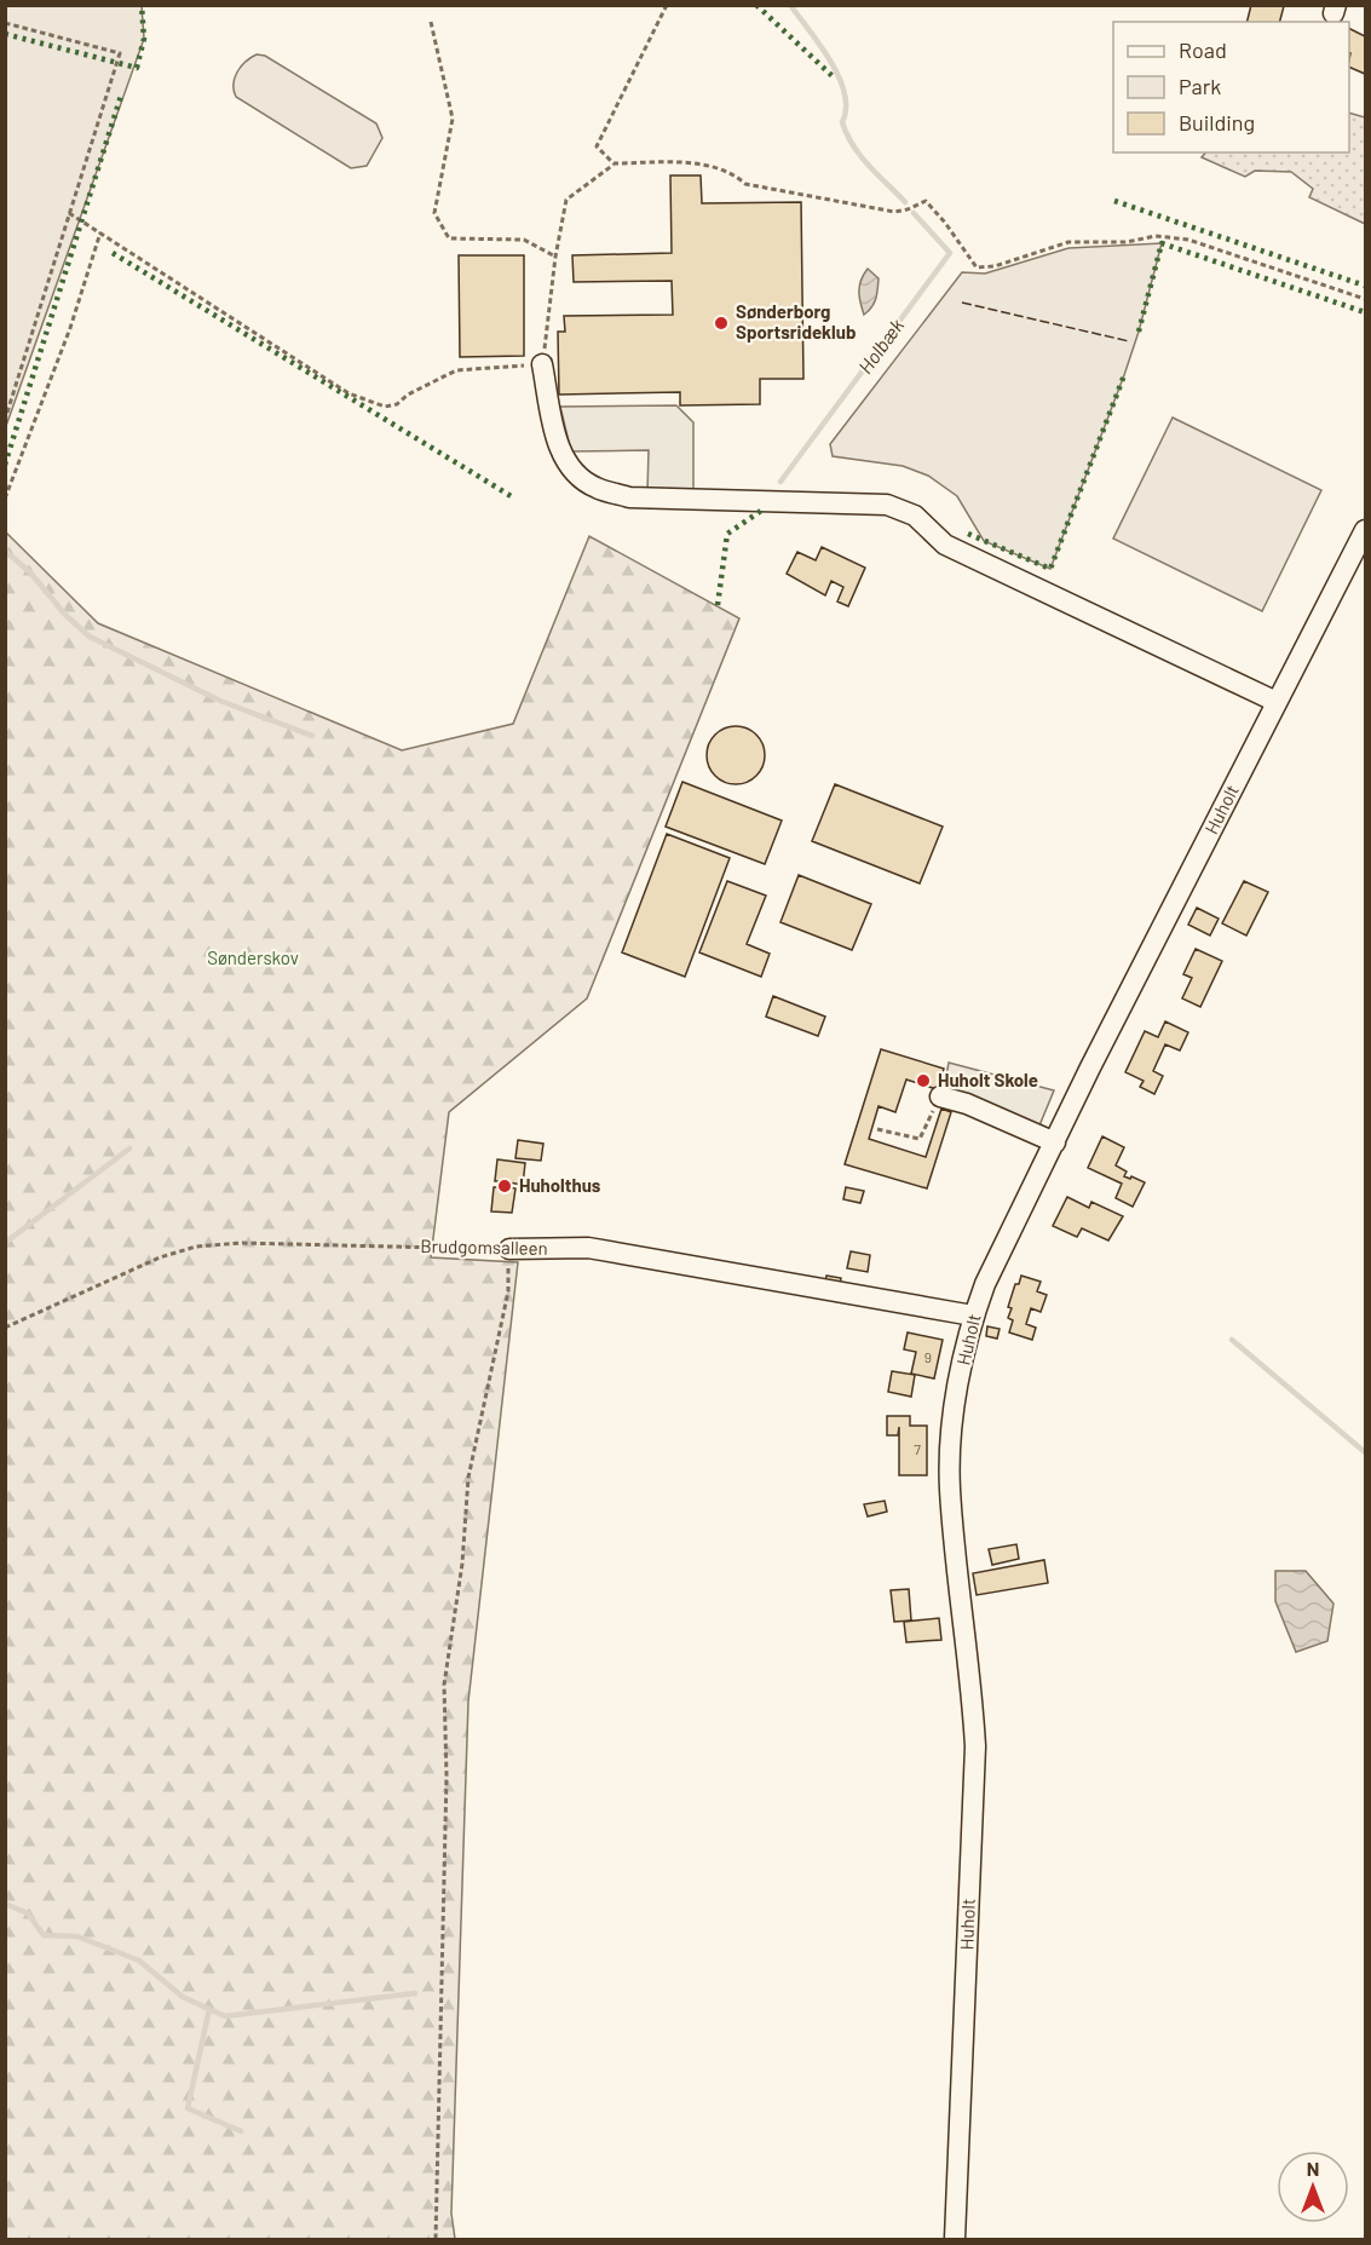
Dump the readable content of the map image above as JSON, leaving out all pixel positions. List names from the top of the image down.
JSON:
{
  "streets": {
    "street": ["Huholt", "Brudgomsalleen"]
  },
  "crossings": [
    ["Huholt", "Brudgomsalleen"]
  ],
  "water": ["Holbæk"],
  "parks": ["Sønderskov"],
  "places": ["Sønderborg Sportsrideklub", "Huholt Skole", "Huholthus"],
  "house_numbers": ["9", "7"],
  "legend": ["Road", "Park", "Building"],
  "north": "top"
}
